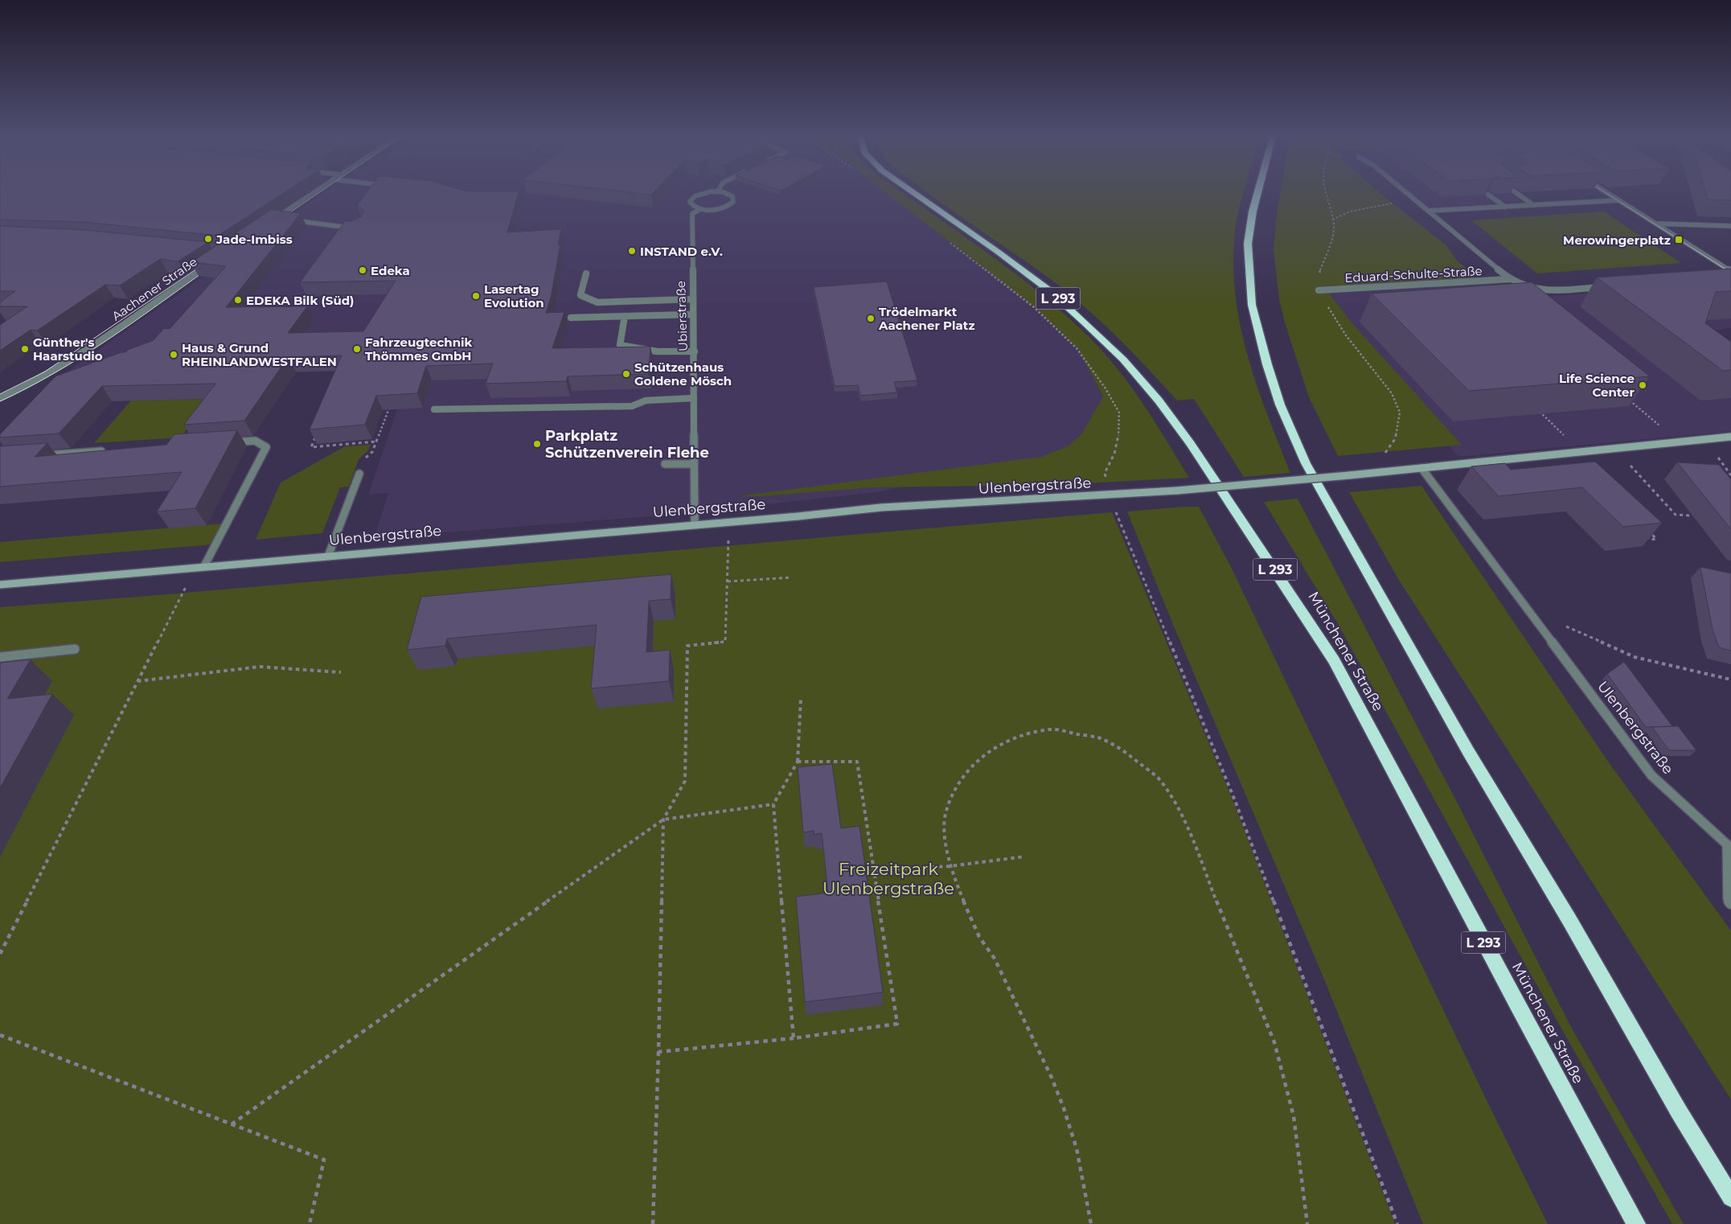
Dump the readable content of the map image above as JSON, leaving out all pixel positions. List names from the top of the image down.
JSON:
{
  "streets": {
    "highway": ["L 293", "Münchener Straße"],
    "street": [
      "Eduard-Schulte-Straße",
      "Aachener Straße",
      "Ubierstraße",
      "Ulenbergstraße"
    ]
  },
  "crossings": [
    ["Ubierstraße", "Ulenbergstraße"]
  ],
  "parks": ["Freizeitpark Ulenbergstraße"],
  "places": {
    "other": [
      "Jade-Imbiss",
      "INSTAND e.V.",
      "Edeka",
      "Lasertag Evolution",
      "EDEKA Bilk (Süd)",
      "Trödelmarkt Aachener Platz",
      "Günther's Haarstudio",
      "Fahrzeugtechnik Thömmes GmbH",
      "Haus & Grund RHEINLANDWESTFALEN",
      "Schützenhaus Goldene Mösch",
      "Life Science Center",
      "Parkplatz Schützenverein Flehe"
    ],
    "transit": ["Merowingerplatz"]
  }
}
